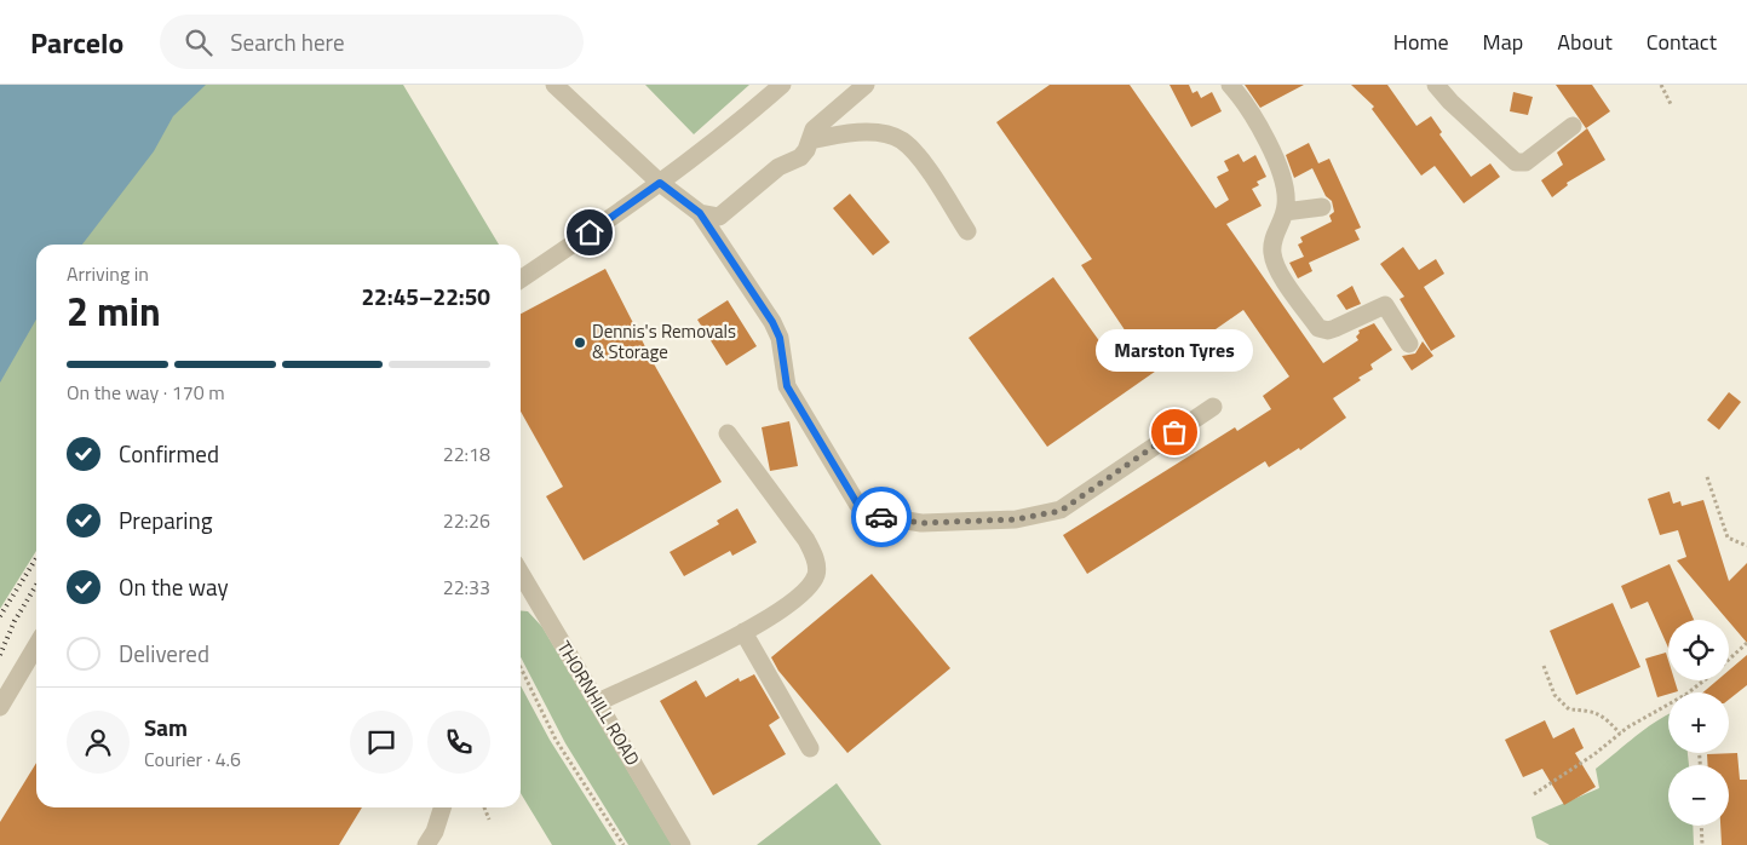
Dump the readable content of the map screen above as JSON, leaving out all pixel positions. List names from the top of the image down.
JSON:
{
  "streets": {
    "street": ["THORNHILL ROAD"]
  },
  "places": ["Dennis's Removals & Storage", "Marston Tyres"],
  "page": {
    "header": "Parcelo",
    "search": "Search here",
    "nav": [
      "Home",
      "Map",
      "About",
      "Contact"
    ],
    "heading": ["2 min", "Arriving in", "22:45–22:50"],
    "panel": ["Sam", "Courier · 4.6"],
    "bubble": "Marston Tyres",
    "bar": "On the way · 170 m",
    "list": [
      ["Confirmed", "22:18"],
      ["Preparing", "22:26"],
      ["On the way", "22:33"],
      "Delivered"
    ],
    "map_buttons": ["+", "−"]
  }
}
